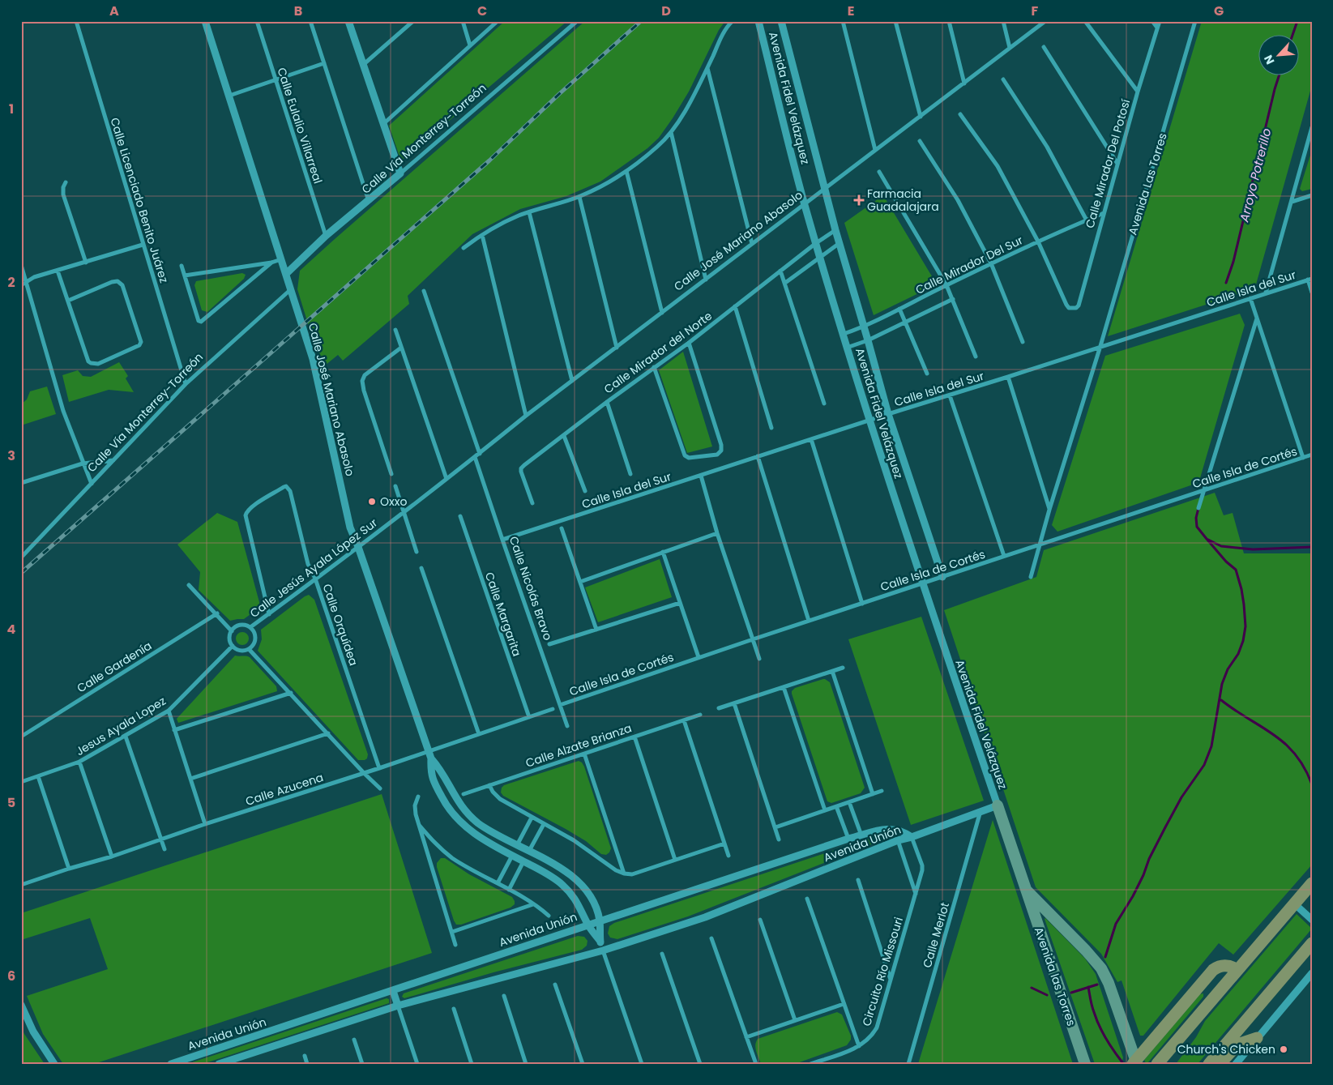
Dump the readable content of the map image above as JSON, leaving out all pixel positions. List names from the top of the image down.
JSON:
{
  "streets": {
    "main road": ["Avenida las Torres"],
    "street": [
      "Avenida Fidel Velázquez",
      "Calle Eulalio Villarreal",
      "Calle Vía Monterrey-Torreón",
      "Calle Mirador Del Potosí",
      "Avenida Las Torres",
      "Calle Licenciado Benito Juárez",
      "Calle José Mariano Abasolo",
      "Calle Mirador Del Sur",
      "Calle Isla del Sur",
      "Calle Mirador del Norte",
      "Calle Isla de Cortés",
      "Calle Jesús Ayala López Sur",
      "Calle Nicolás Bravo",
      "Calle Margarita",
      "Calle Orquídea",
      "Calle Gardenía",
      "Jesus Ayala Lopez",
      "Calle Alzate Brianza",
      "Calle Azucena",
      "Avenida Unión",
      "Calle Merlot",
      "Circuito Río Missouri"
    ]
  },
  "crossings": [
    ["Avenida Fidel Velázquez", "Calle José Mariano Abasolo"],
    ["Avenida Fidel Velázquez", "Calle Mirador Del Sur"],
    ["Avenida Fidel Velázquez", "Calle Isla del Sur"],
    ["Avenida Fidel Velázquez", "Calle Mirador del Norte"],
    ["Avenida Fidel Velázquez", "Calle Isla de Cortés"],
    ["Avenida Fidel Velázquez", "Avenida Unión"],
    ["Avenida Fidel Velázquez", "Avenida las Torres"],
    ["Calle Eulalio Villarreal", "Calle Vía Monterrey-Torreón"],
    ["Calle Vía Monterrey-Torreón", "Calle Licenciado Benito Juárez"],
    ["Calle Vía Monterrey-Torreón", "Calle José Mariano Abasolo"],
    ["Calle Mirador Del Potosí", "Calle Mirador Del Sur"],
    ["Avenida Las Torres", "Calle Isla del Sur"],
    ["Avenida Las Torres", "Calle Isla de Cortés"],
    ["Calle José Mariano Abasolo", "Calle Jesús Ayala López Sur"],
    ["Calle José Mariano Abasolo", "Calle Nicolás Bravo"],
    ["Calle José Mariano Abasolo", "Calle Azucena"],
    ["Calle José Mariano Abasolo", "Avenida Unión"],
    ["Calle Isla del Sur", "Calle Nicolás Bravo"],
    ["Calle Isla de Cortés", "Calle Nicolás Bravo"],
    ["Calle Jesús Ayala López Sur", "Calle Orquídea"],
    ["Calle Jesús Ayala López Sur", "Jesus Ayala Lopez"],
    ["Calle Margarita", "Calle Azucena"],
    ["Calle Orquídea", "Calle Azucena"],
    ["Avenida Unión", "Calle Merlot"],
    ["Avenida Unión", "Circuito Río Missouri"],
    ["Avenida Unión", "Avenida las Torres"]
  ],
  "water": ["Arroyo Potrerillo"],
  "places": {
    "health": ["Farmacia Guadalajara"],
    "other": ["Oxxo", "Church's Chicken"]
  },
  "north": "bottom left",
  "grid": {
    "columns": [
      "A",
      "B",
      "C",
      "D",
      "E",
      "F",
      "G"
    ],
    "rows": [
      "1",
      "2",
      "3",
      "4",
      "5",
      "6"
    ]
  }
}
